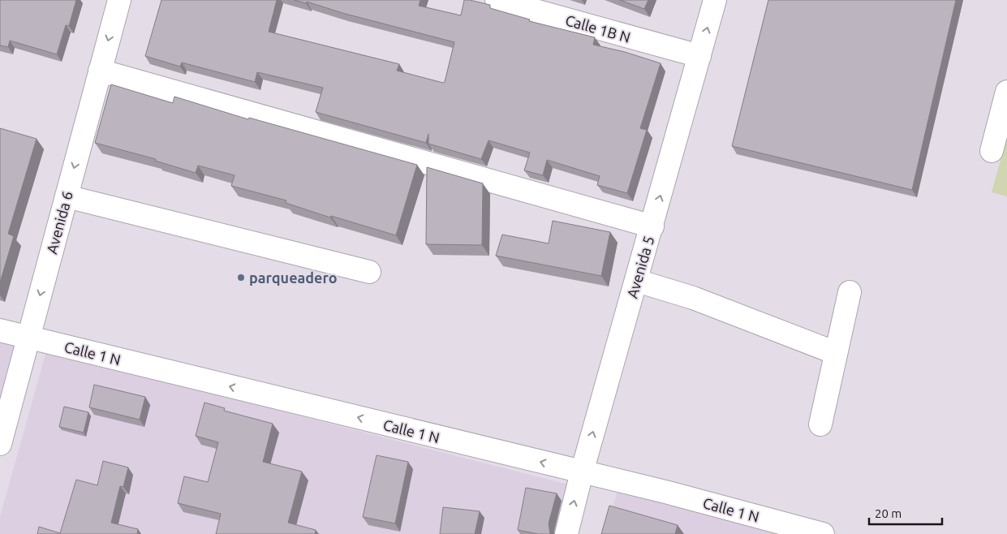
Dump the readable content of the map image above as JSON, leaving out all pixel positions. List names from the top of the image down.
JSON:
{
  "streets": {
    "street": [
      "Calle 1B N",
      "Avenida 6",
      "Avenida 5",
      "Calle 1 N"
    ]
  },
  "crossings": [
    ["Calle 1B N", "Avenida 5"],
    ["Avenida 6", "Calle 1 N"],
    ["Avenida 5", "Calle 1 N"]
  ],
  "one_way": ["Avenida 6", "Avenida 5"],
  "places": ["parqueadero"],
  "scale_bar": "20 m"
}
